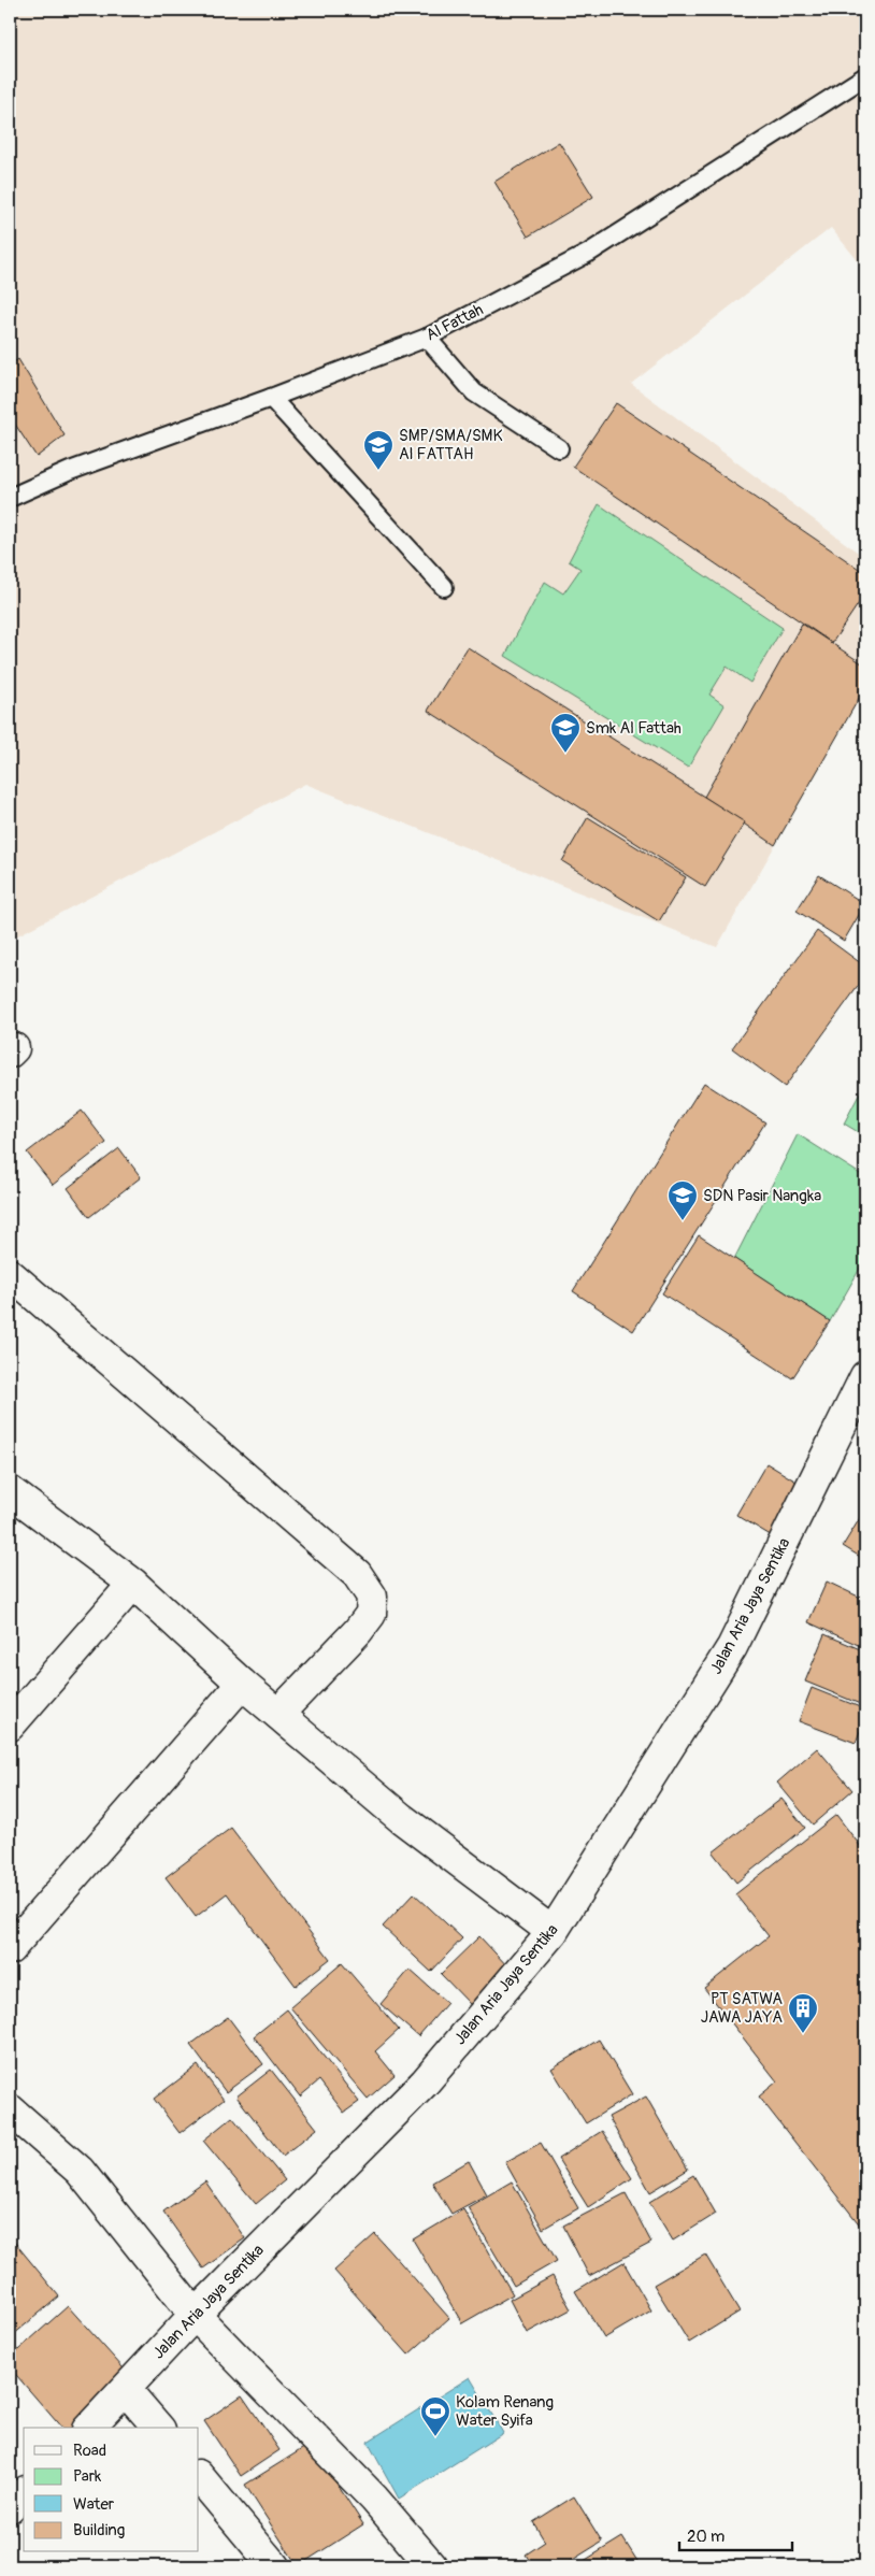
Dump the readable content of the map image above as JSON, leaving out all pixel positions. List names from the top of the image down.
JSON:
{
  "streets": {
    "street": ["Jalan Aria Jaya Sentika"],
    "lane": ["Al Fattah"]
  },
  "places": {
    "school or university": ["SMP/SMA/SMK Al FATTAH", "Smk Al Fattah", "SDN Pasir Nangka"],
    "building": ["PT SATWA JAWA JAYA"],
    "sports": ["Kolam Renang Water Syifa"]
  },
  "legend": [
    "Road",
    "Park",
    "Water",
    "Building"
  ],
  "scale_bar": "20 m"
}
